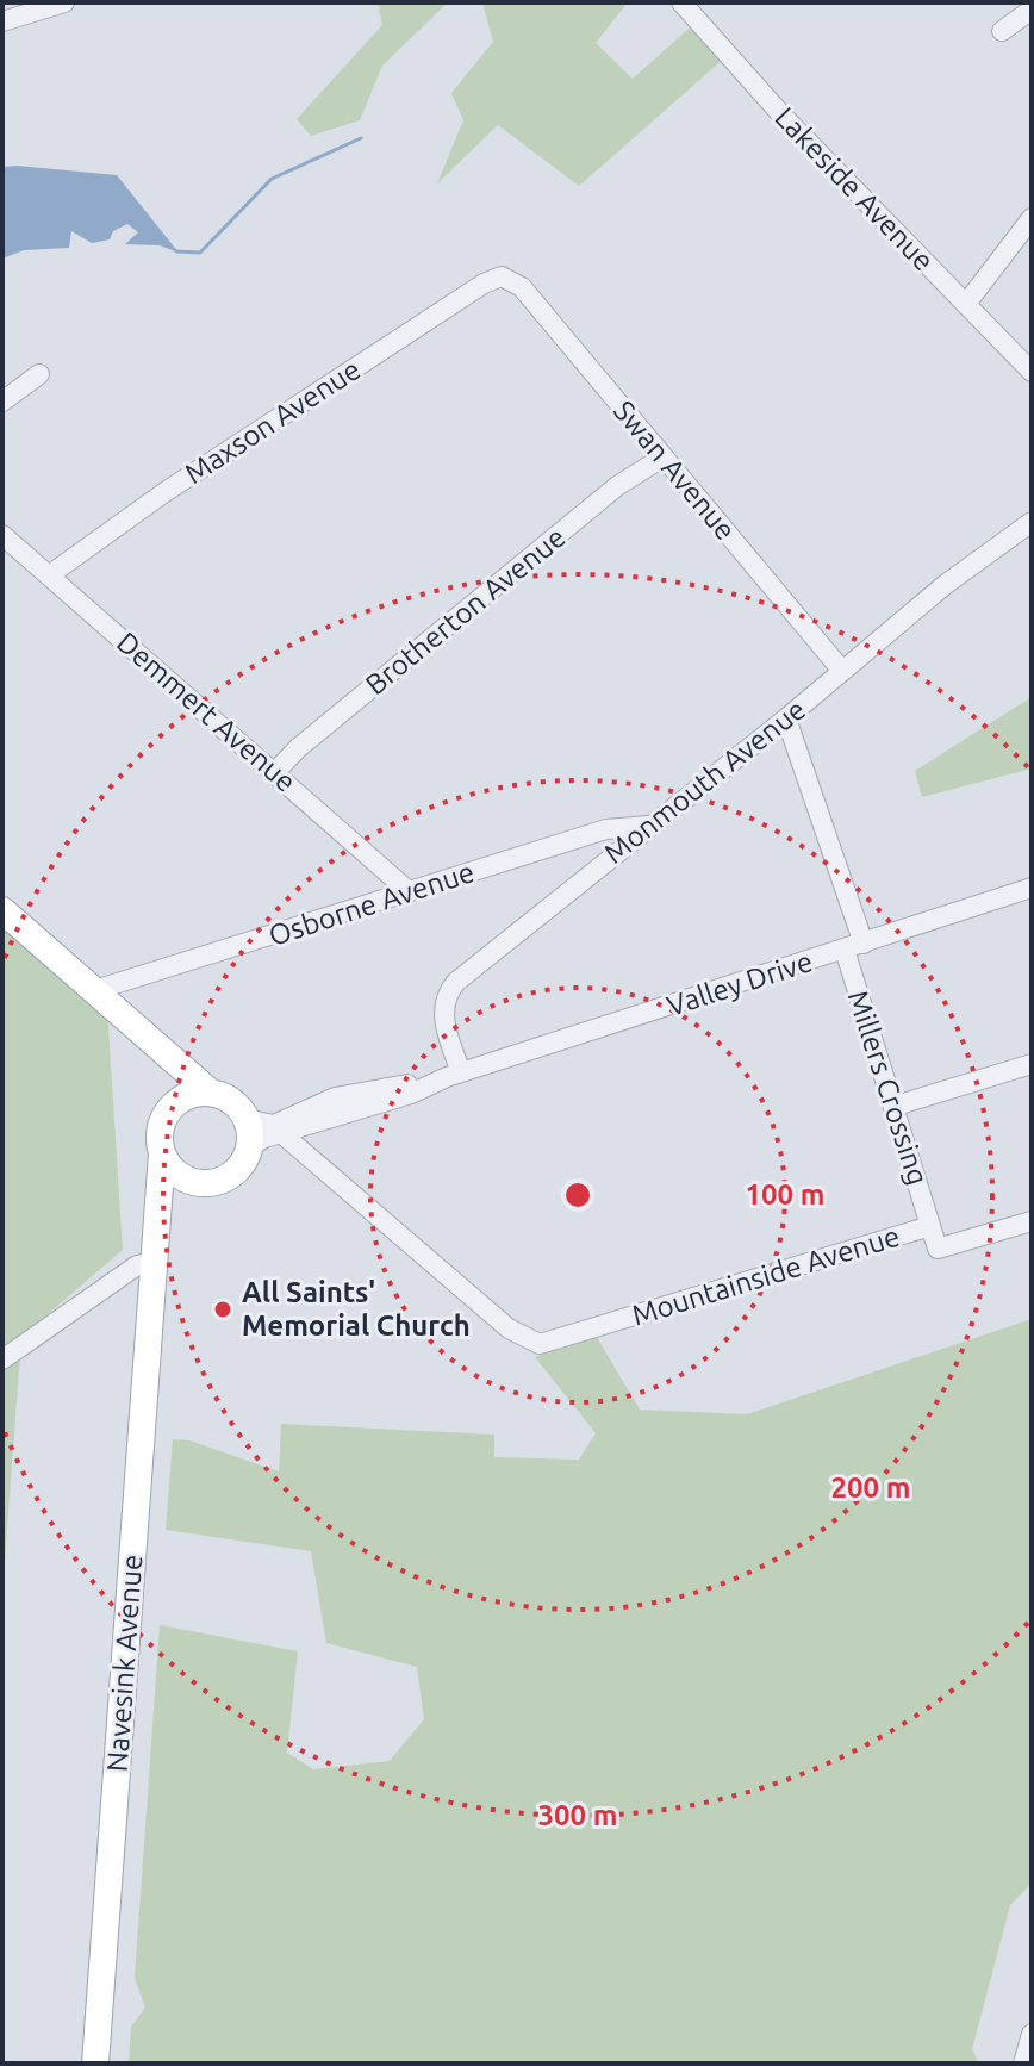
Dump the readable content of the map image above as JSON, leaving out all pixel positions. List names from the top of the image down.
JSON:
{
  "streets": {
    "main road": ["Navesink Avenue"],
    "street": [
      "Lakeside Avenue",
      "Maxson Avenue",
      "Swan Avenue",
      "Brotherton Avenue",
      "Demmert Avenue",
      "Monmouth Avenue",
      "Osborne Avenue",
      "Valley Drive",
      "Millers Crossing",
      "Mountainside Avenue"
    ]
  },
  "crossings": [
    ["Maxson Avenue", "Swan Avenue"],
    ["Maxson Avenue", "Demmert Avenue"],
    ["Swan Avenue", "Brotherton Avenue"],
    ["Swan Avenue", "Monmouth Avenue"],
    ["Brotherton Avenue", "Demmert Avenue"],
    ["Demmert Avenue", "Osborne Avenue"],
    ["Monmouth Avenue", "Osborne Avenue"],
    ["Monmouth Avenue", "Valley Drive"],
    ["Monmouth Avenue", "Millers Crossing"],
    ["Valley Drive", "Millers Crossing"],
    ["Valley Drive", "Mountainside Avenue"],
    ["Valley Drive", "Navesink Avenue"],
    ["Millers Crossing", "Mountainside Avenue"]
  ],
  "places": ["All Saints' Memorial Church"],
  "rings": ["100 m", "200 m", "300 m"]
}
